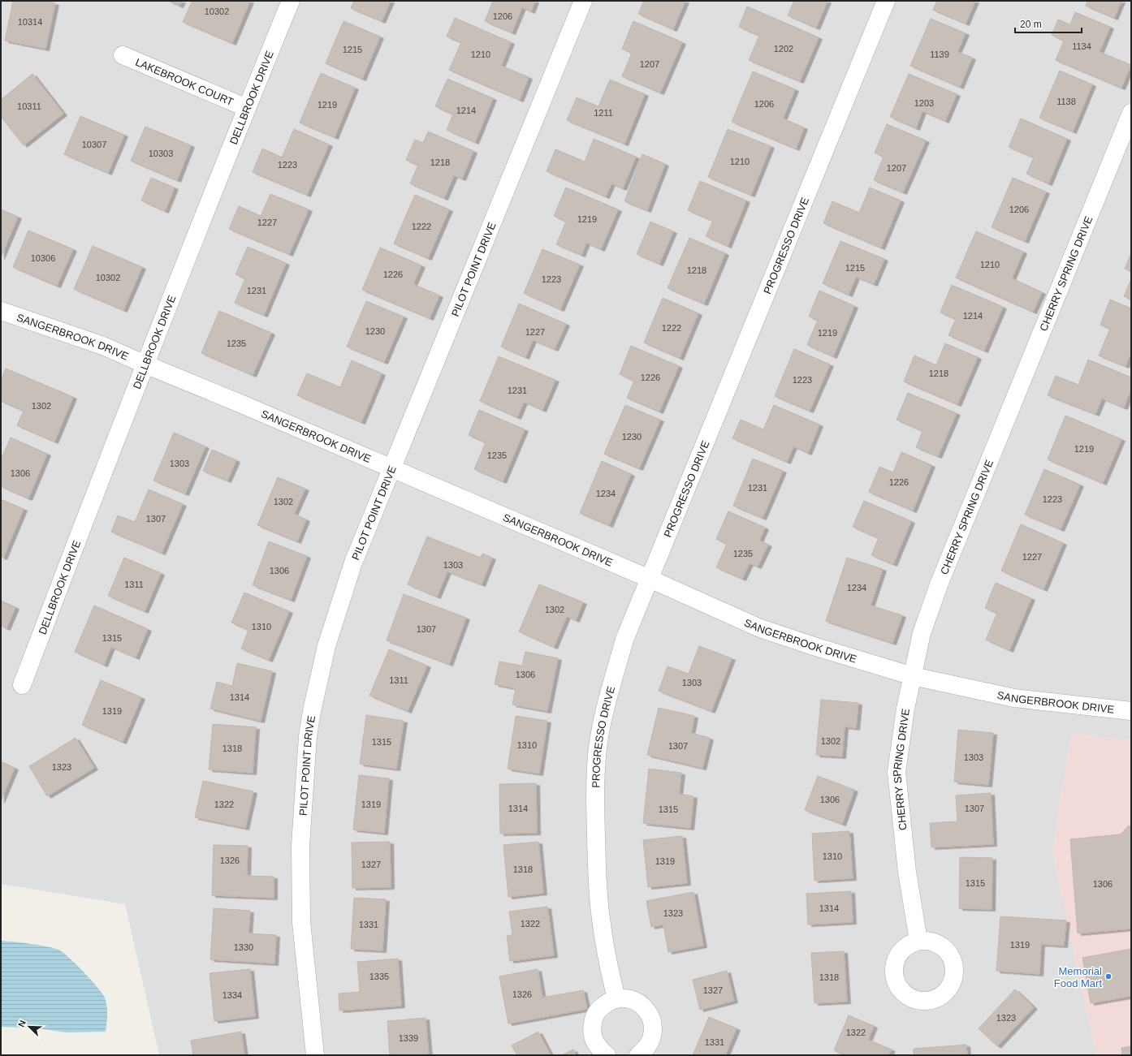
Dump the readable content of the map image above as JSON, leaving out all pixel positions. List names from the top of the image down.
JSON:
{
  "streets": {
    "street": [
      "LAKEBROOK COURT",
      "DELLBROOK DRIVE",
      "PROGRESSO DRIVE",
      "PILOT POINT DRIVE",
      "CHERRY SPRING DRIVE",
      "SANGERBROOK DRIVE"
    ]
  },
  "crossings": [
    ["LAKEBROOK COURT", "DELLBROOK DRIVE"],
    ["DELLBROOK DRIVE", "SANGERBROOK DRIVE"],
    ["PROGRESSO DRIVE", "SANGERBROOK DRIVE"],
    ["PILOT POINT DRIVE", "SANGERBROOK DRIVE"],
    ["CHERRY SPRING DRIVE", "SANGERBROOK DRIVE"]
  ],
  "places": ["Memorial Food Mart"],
  "house_numbers": [
    "10302",
    "1206",
    "10314",
    "1134",
    "1202",
    "1215",
    "1210",
    "1139",
    "1207",
    "1138",
    "1203",
    "1206",
    "1219",
    "10311",
    "1214",
    "1211",
    "10307",
    "10303",
    "1210",
    "1218",
    "1223",
    "1207",
    "1206",
    "1219",
    "1227",
    "1222",
    "10306",
    "1210",
    "1215",
    "1218",
    "1226",
    "10302",
    "1223",
    "1231",
    "1214",
    "1222",
    "1230",
    "1227",
    "1219",
    "1235",
    "1218",
    "1226",
    "1223",
    "1231",
    "1302",
    "1230",
    "1219",
    "1235",
    "1303",
    "1306",
    "1226",
    "1231",
    "1234",
    "1223",
    "1302",
    "1307",
    "1235",
    "1227",
    "1303",
    "1306",
    "1311",
    "1234",
    "1302",
    "1310",
    "1307",
    "1315",
    "1306",
    "1311",
    "1303",
    "1314",
    "1319",
    "1302",
    "1315",
    "1310",
    "1307",
    "1318",
    "1303",
    "1323",
    "1306",
    "1322",
    "1319",
    "1314",
    "1307",
    "1315",
    "1310",
    "1326",
    "1319",
    "1327",
    "1318",
    "1315",
    "1306",
    "1314",
    "1323",
    "1322",
    "1331",
    "1319",
    "1330",
    "1335",
    "1318",
    "1327",
    "1326",
    "1334",
    "1323",
    "1322",
    "1339",
    "1331"
  ],
  "scale_bar": "20 m",
  "north": "top left"
}
